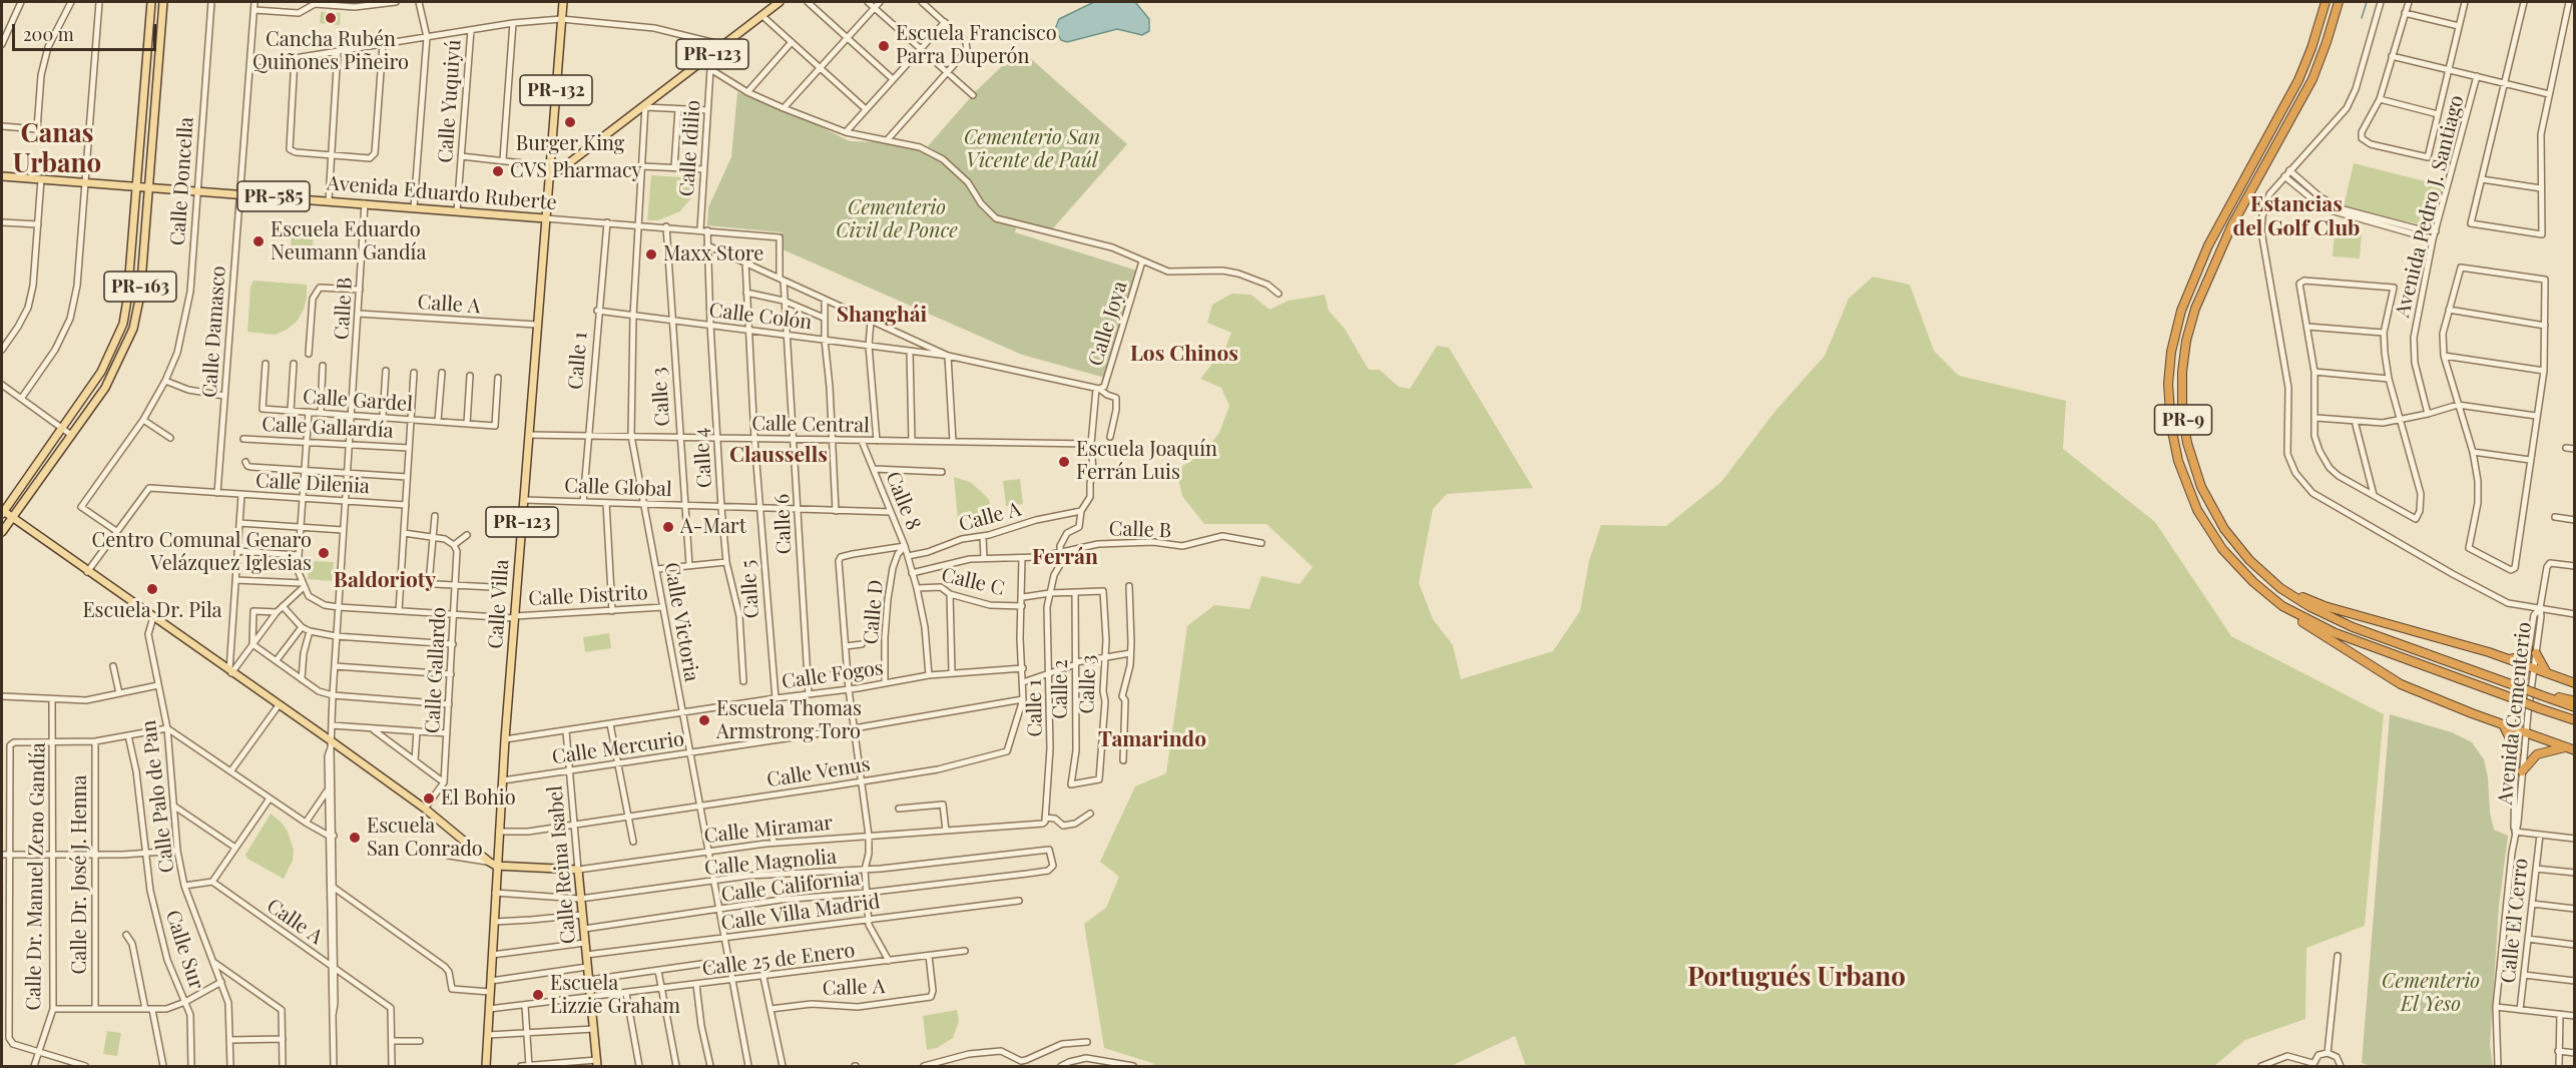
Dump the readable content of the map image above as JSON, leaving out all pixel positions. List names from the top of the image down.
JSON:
{
  "streets": {
    "highway": ["PR-9"],
    "main road": [
      "PR-123",
      "PR-132",
      "Avenida Eduardo Ruberte",
      "PR-585",
      "PR-163",
      "Calle Villa",
      "Calle Miramar",
      "Calle Reina Isabel"
    ],
    "street": [
      "Calle Yuquiyú",
      "Calle Idilio",
      "Calle Doncella",
      "Avenida Pedro J. Santiago",
      "Calle A",
      "Calle B",
      "Calle Colón",
      "Calle Joya",
      "Calle Damasco",
      "Calle 1",
      "Calle 3",
      "Calle Gardel",
      "Calle Central",
      "Calle Gallardía",
      "Calle 4",
      "Calle Dilenia",
      "Calle Global",
      "Calle 8",
      "Calle 6",
      "Calle C",
      "Calle 5",
      "Calle Distrito",
      "Calle D",
      "Calle Victoria",
      "Calle Gallardo",
      "Calle Fogos",
      "Calle 2",
      "Avenida Cementerio",
      "Calle Mercurio",
      "Calle Venus",
      "Calle Palo de Pan",
      "Calle Magnolia",
      "Calle Dr. José J. Henna",
      "Calle Dr. Manuel Zeno Gandía",
      "Calle California",
      "Calle Villa Madrid",
      "Calle El Cerro",
      "Calle Sur",
      "Calle 25 de Enero"
    ]
  },
  "crossings": [
    ["PR-123", "Calle Villa"],
    ["PR-123", "Calle Victoria"],
    ["Calle Yuquiyú", "Avenida Eduardo Ruberte"],
    ["Calle Idilio", "Avenida Eduardo Ruberte"],
    ["Calle Doncella", "Avenida Eduardo Ruberte"],
    ["Avenida Eduardo Ruberte", "PR-163"],
    ["Avenida Eduardo Ruberte", "Calle B"],
    ["Avenida Eduardo Ruberte", "Calle Damasco"],
    ["Avenida Eduardo Ruberte", "Calle 1"],
    ["Avenida Eduardo Ruberte", "Calle 3"],
    ["Avenida Eduardo Ruberte", "Calle 4"],
    ["Avenida Eduardo Ruberte", "Calle 6"],
    ["Avenida Eduardo Ruberte", "Calle Villa"],
    ["Avenida Eduardo Ruberte", "Calle Victoria"],
    ["Calle A", "Calle B"],
    ["Calle A", "Calle 1"],
    ["Calle A", "Calle 8"],
    ["Calle A", "Calle Villa"],
    ["Calle A", "Calle 25 de Enero"],
    ["Calle B", "Calle 1"],
    ["Calle B", "Calle Gardel"],
    ["Calle B", "Calle Gallardía"],
    ["Calle B", "Calle Dilenia"],
    ["Calle B", "Calle 8"],
    ["Calle B", "Calle Distrito"],
    ["Calle Colón", "Calle Joya"],
    ["Calle Colón", "Calle 1"],
    ["Calle Colón", "Calle 3"],
    ["Calle Colón", "Calle 4"],
    ["Calle Colón", "Calle 6"],
    ["Calle Colón", "Calle 5"],
    ["Calle Colón", "Calle Victoria"],
    ["Calle Damasco", "Calle Dilenia"],
    ["Calle 1", "Calle Central"],
    ["Calle 1", "Calle Global"],
    ["Calle 1", "Calle C"],
    ["Calle 1", "Calle Miramar"],
    ["Calle 3", "Calle Central"],
    ["Calle 3", "Calle Global"],
    ["Calle 3", "Calle C"],
    ["Calle 3", "Calle 2"],
    ["Calle Central", "Calle 4"],
    ["Calle Central", "Calle 8"],
    ["Calle Central", "Calle 6"],
    ["Calle Central", "Calle 5"],
    ["Calle Central", "Calle Villa"],
    ["Calle Central", "Calle Victoria"],
    ["Calle 4", "Calle Global"],
    ["Calle Global", "Calle 8"],
    ["Calle Global", "Calle 6"],
    ["Calle Global", "Calle 5"],
    ["Calle Global", "Calle Villa"],
    ["Calle Global", "Calle Victoria"],
    ["Calle 8", "Calle C"],
    ["Calle 8", "Calle D"],
    ["Calle 6", "Calle Fogos"],
    ["Calle C", "Calle 2"],
    ["Calle 5", "Calle Fogos"],
    ["Calle Distrito", "Calle Villa"],
    ["Calle Distrito", "Calle Victoria"],
    ["Calle Distrito", "Calle Gallardo"],
    ["Calle Villa", "Calle Fogos"],
    ["Calle Villa", "Calle Mercurio"],
    ["Calle Villa", "Calle Miramar"],
    ["Calle Villa", "Calle Magnolia"],
    ["Calle Villa", "Calle 25 de Enero"],
    ["Calle D", "Calle Fogos"],
    ["Calle Victoria", "Calle Fogos"],
    ["Calle Victoria", "Calle Mercurio"],
    ["Calle Victoria", "Calle Venus"],
    ["Calle Victoria", "Calle Miramar"],
    ["Calle Victoria", "Calle Magnolia"],
    ["Calle Victoria", "Calle California"],
    ["Calle Victoria", "Calle Villa Madrid"],
    ["Calle Victoria", "Calle 25 de Enero"],
    ["Calle Fogos", "Calle Reina Isabel"],
    ["Calle Mercurio", "Calle Venus"],
    ["Calle Mercurio", "Calle Reina Isabel"],
    ["Calle Venus", "Calle Reina Isabel"],
    ["Calle Miramar", "Calle Reina Isabel"],
    ["Calle Magnolia", "Calle Reina Isabel"],
    ["Calle Magnolia", "Calle California"],
    ["Calle Reina Isabel", "Calle California"],
    ["Calle Reina Isabel", "Calle Villa Madrid"],
    ["Calle Reina Isabel", "Calle 25 de Enero"]
  ],
  "districts": [
    "Canas Urbano",
    "Estancias del Golf Club",
    "Shanghái",
    "Los Chinos",
    "Claussells",
    "Ferrán",
    "Baldorioty",
    "Tamarindo",
    "Portugués Urbano"
  ],
  "parks": ["Cementerio San Vicente de Paúl", "Cementerio Civil de Ponce", "Cementerio El Yeso"],
  "places": [
    "Cancha Rubén Quiñones Piñeiro",
    "Escuela Francisco Parra Duperón",
    "Burger King",
    "CVS Pharmacy",
    "Escuela Eduardo Neumann Gandía",
    "Maxx Store",
    "Escuela Joaquín Ferrán Luis",
    "A-Mart",
    "Centro Comunal Genaro Velázquez Iglesias",
    "Escuela Dr. Pila",
    "Escuela Thomas Armstrong Toro",
    "El Bohio",
    "Escuela San Conrado",
    "Escuela Lizzie Graham"
  ],
  "scale_bar": "200 m"
}
